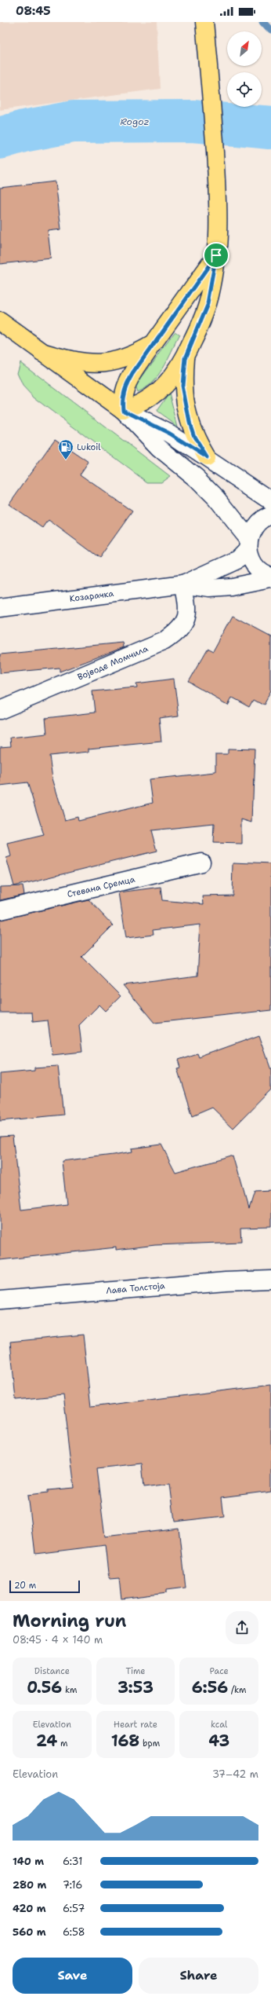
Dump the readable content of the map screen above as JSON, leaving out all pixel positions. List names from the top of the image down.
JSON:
{
  "streets": {
    "street": [
      "Козарачка",
      "Војводе Момчила",
      "Стевана Сремца",
      "Лава Толстоја"
    ]
  },
  "crossings": [
    ["Козарачка", "Војводе Момчила"]
  ],
  "water": ["Rogoz"],
  "places": {
    "fuel station": ["Lukoil"]
  },
  "scale_bar": "20 m",
  "north": "top right",
  "page": {
    "status": "08:45",
    "scale": "20 m",
    "heading": ["Morning run", "08:45 · 4 × 140 m"],
    "stats": [
      ["Distance", "0.56 km"],
      ["Time", "3:53"],
      ["Pace", "6:56 /km"],
      ["Elevation", "24 m"],
      ["Heart rate", "168 bpm"],
      ["kcal", "43"]
    ],
    "chart": ["Elevation", "37–42 m"],
    "list": [
      {
        "name": "140 m",
        "note": "6:31"
      },
      {
        "name": "280 m",
        "note": "7:16"
      },
      {
        "name": "420 m",
        "note": "6:57"
      },
      {
        "name": "560 m",
        "note": "6:58"
      }
    ],
    "buttons": ["Save", "Share"]
  }
}
